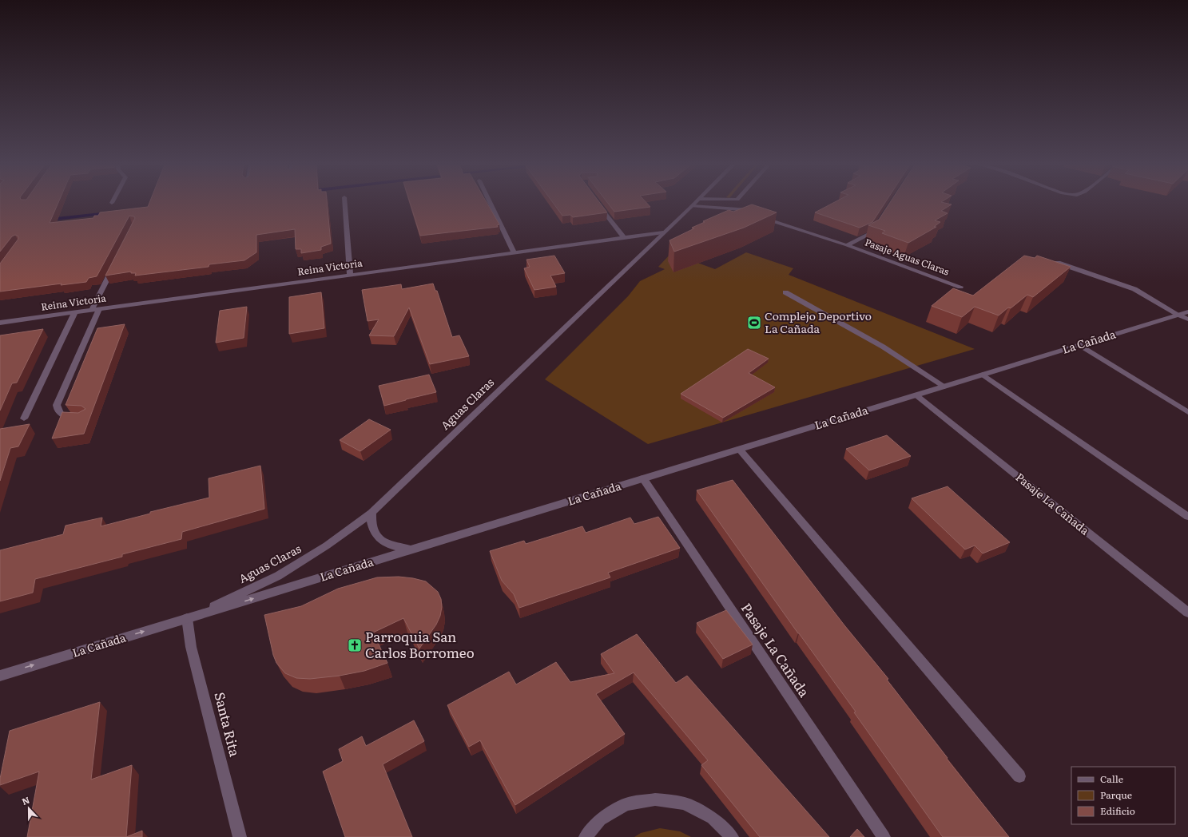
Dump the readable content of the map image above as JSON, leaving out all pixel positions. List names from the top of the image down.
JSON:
{
  "streets": {
    "street": [
      "Pasaje Aguas Claras",
      "Reina Victoria",
      "La Cañada",
      "Aguas Claras",
      "Pasaje La Cañada",
      "Santa Rita"
    ]
  },
  "crossings": [
    ["Reina Victoria", "Aguas Claras"],
    ["La Cañada", "Aguas Claras"],
    ["La Cañada", "Pasaje La Cañada"],
    ["La Cañada", "Santa Rita"],
    ["Aguas Claras", "Santa Rita"]
  ],
  "places": {
    "sports": ["Complejo Deportivo La Cañada"],
    "church": ["Parroquia San Carlos Borromeo"]
  },
  "legend": ["Calle", "Parque", "Edificio"],
  "north": "top"
}
